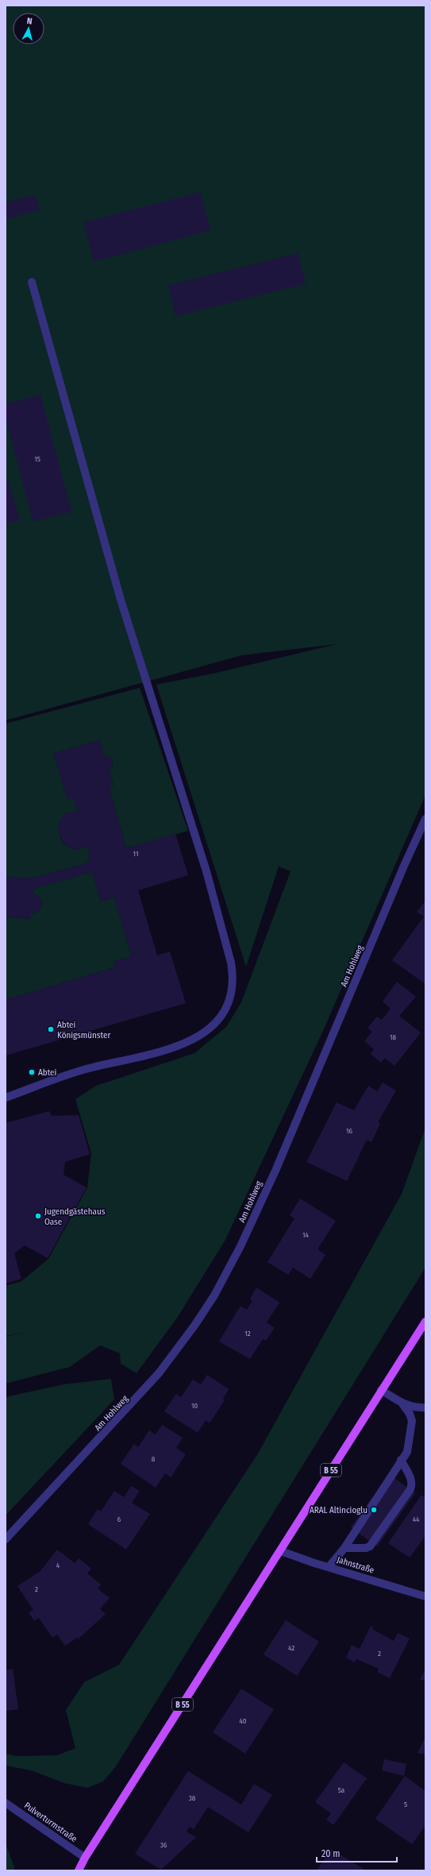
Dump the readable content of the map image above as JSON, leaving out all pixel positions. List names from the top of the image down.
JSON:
{
  "streets": {
    "main road": ["B 55"],
    "street": ["Am Hohlweg", "Jahnstraße", "Pulverturmstraße"]
  },
  "crossings": [
    ["B 55", "Jahnstraße"],
    ["B 55", "Pulverturmstraße"]
  ],
  "places": [
    "Abtei Königsmünster",
    "Abtei",
    "Jugendgästehaus Oase",
    "ARAL Altincioglu"
  ],
  "house_numbers": [
    "15",
    "11",
    "18",
    "16",
    "14",
    "12",
    "10",
    "8",
    "6",
    "44",
    "4",
    "2",
    "42",
    "2",
    "40",
    "5a",
    "38",
    "5",
    "36"
  ],
  "scale_bar": "20 m",
  "north": "top"
}
